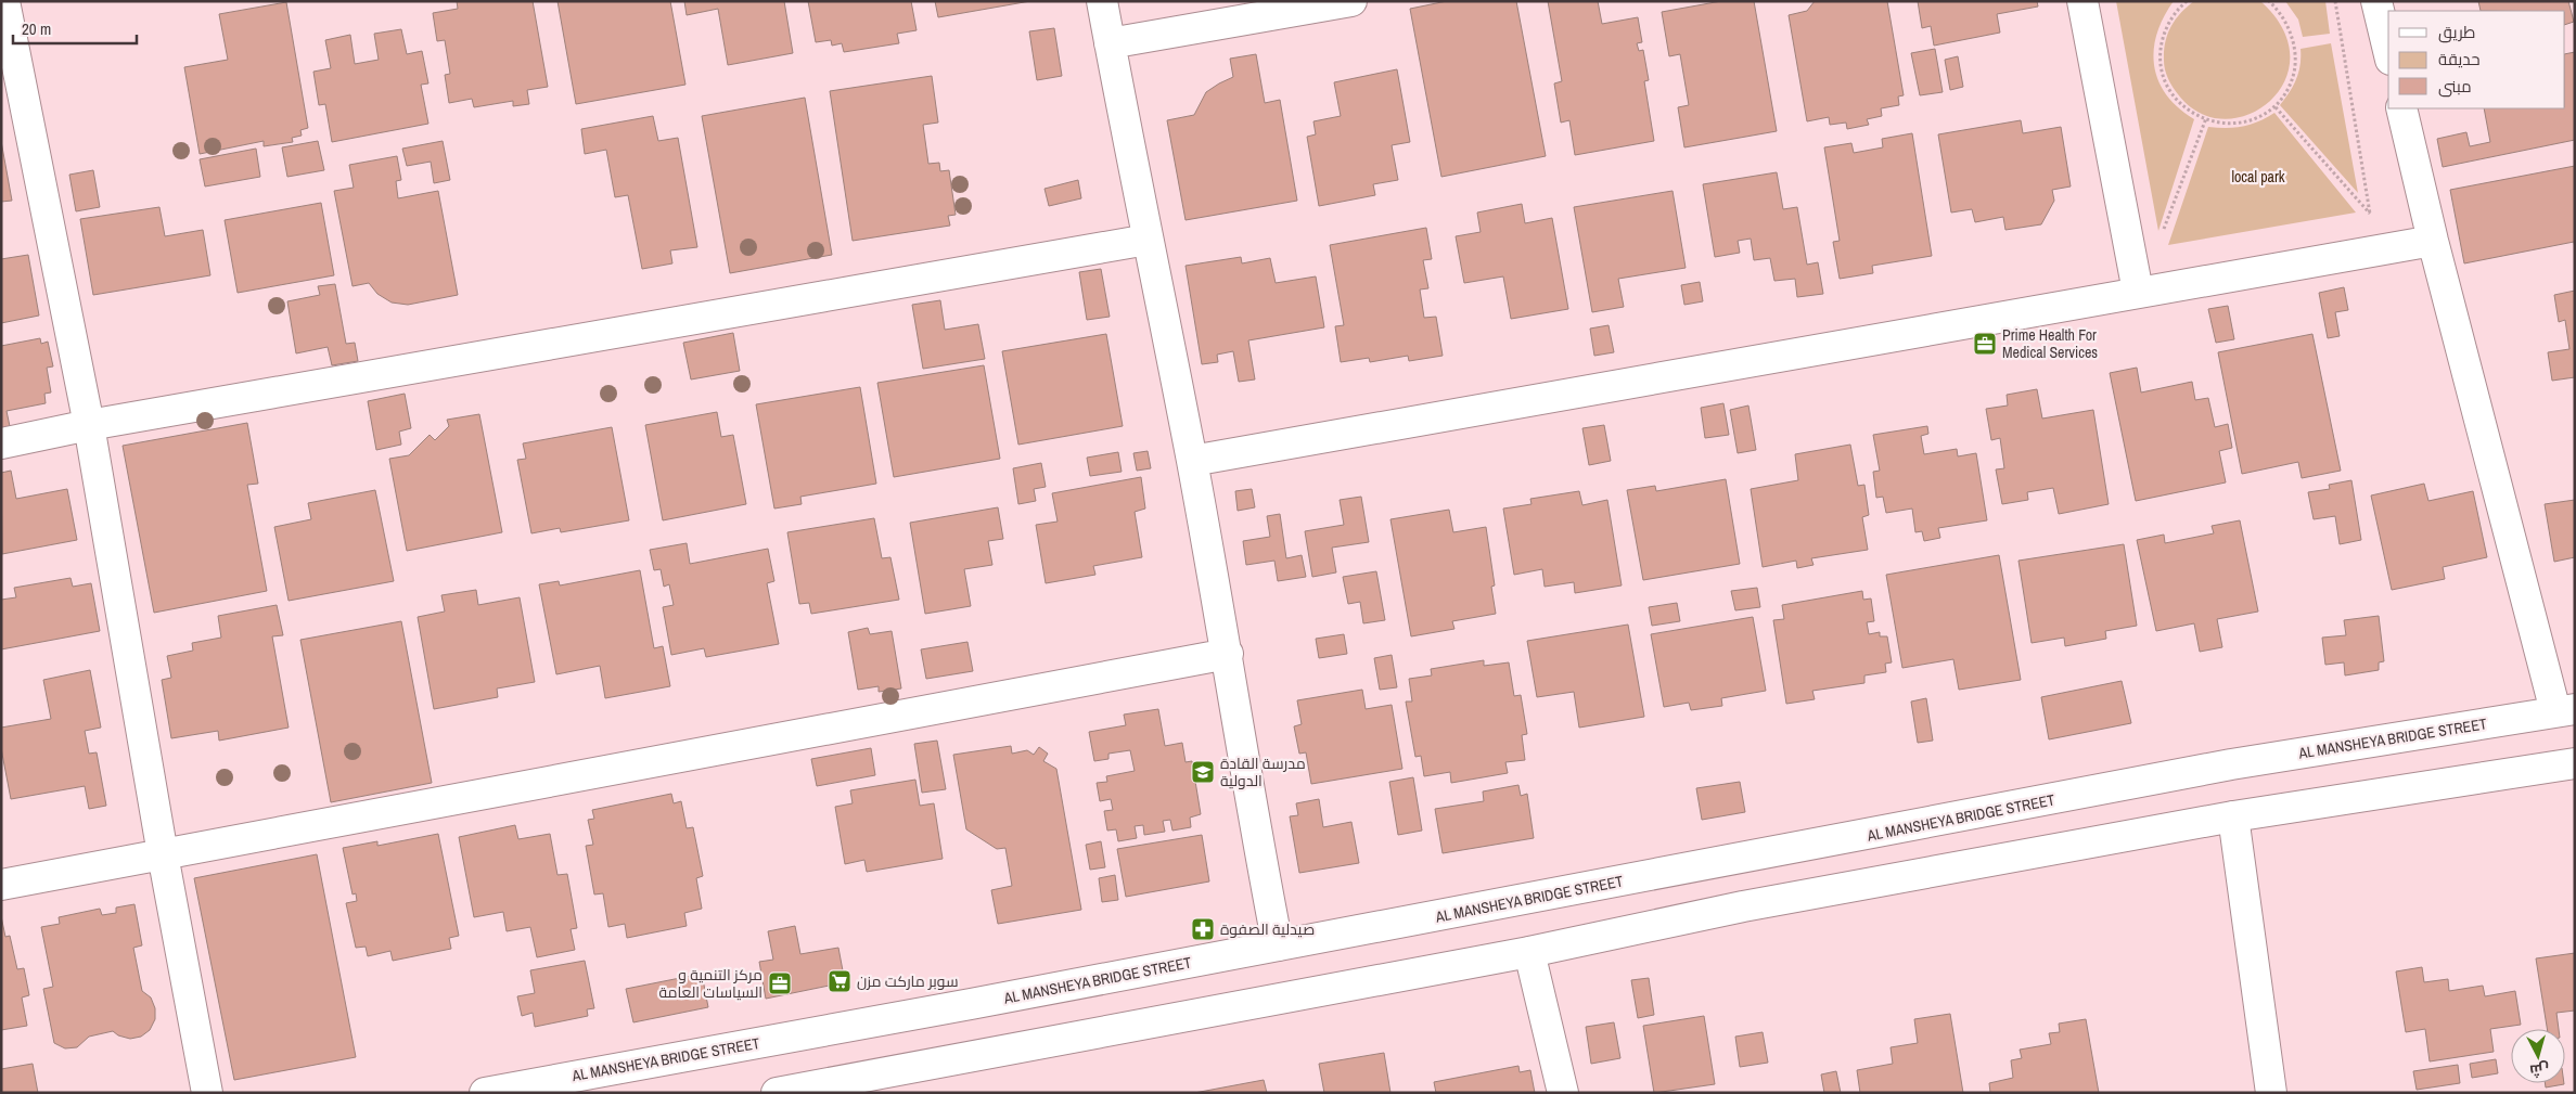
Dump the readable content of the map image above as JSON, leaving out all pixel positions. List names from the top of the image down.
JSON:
{
  "streets": {
    "street": ["AL MANSHEYA BRIDGE STREET"]
  },
  "parks": ["local park"],
  "places": {
    "office": ["Prime Health For Medical Services", "مركز التنمية و السياسات العامة"],
    "school or university": ["مدرسة القادة الدولية"],
    "pharmacy": ["صيدلية الصفوة"],
    "supermarket": ["سوبر ماركت مزن"]
  },
  "legend": ["طريق", "حديقة", "مبنى"],
  "scale_bar": "20 m",
  "north": "bottom"
}
